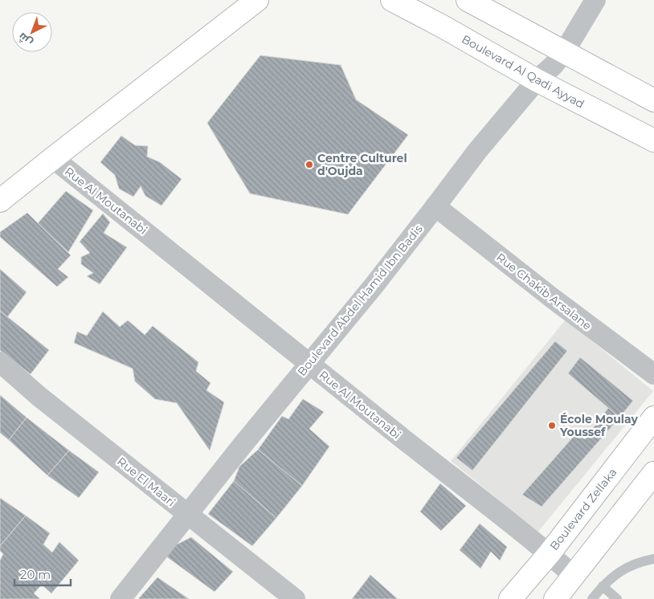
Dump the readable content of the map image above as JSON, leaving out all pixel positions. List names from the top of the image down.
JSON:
{
  "streets": {
    "main road": ["Boulevard Al Qadi Ayyad", "Boulevard Zellaka"],
    "street": [
      "Rue Al Moutanabi",
      "Rue Chakib Arsalane",
      "Boulevard Abdel Hamid Ibn Badis",
      "Rue El Maari"
    ]
  },
  "crossings": [
    ["Boulevard Al Qadi Ayyad", "Boulevard Abdel Hamid Ibn Badis"],
    ["Rue Al Moutanabi", "Boulevard Abdel Hamid Ibn Badis"],
    ["Rue Al Moutanabi", "Boulevard Zellaka"],
    ["Rue Chakib Arsalane", "Boulevard Abdel Hamid Ibn Badis"],
    ["Boulevard Abdel Hamid Ibn Badis", "Rue El Maari"]
  ],
  "places": ["Centre Culturel d'Oujda", "École Moulay Youssef"],
  "scale_bar": "20 m",
  "north": "bottom left"
}
